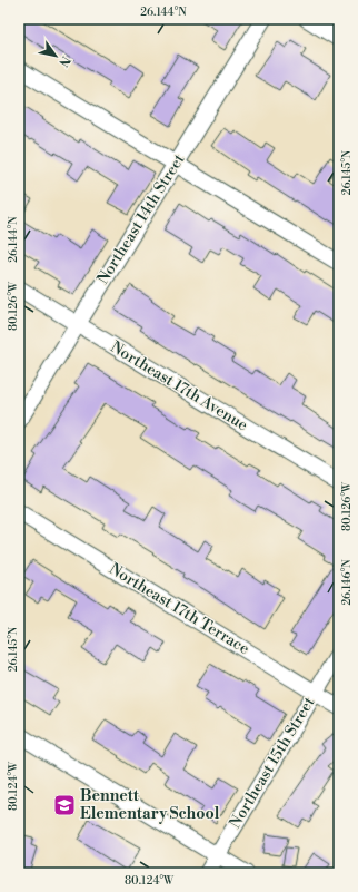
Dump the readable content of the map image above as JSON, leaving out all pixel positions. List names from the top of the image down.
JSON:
{
  "streets": {
    "street": [
      "Northeast 14th Street",
      "Northeast 17th Avenue",
      "Northeast 17th Terrace",
      "Northeast 15th Street"
    ]
  },
  "crossings": [
    ["Northeast 14th Street", "Northeast 17th Avenue"],
    ["Northeast 17th Terrace", "Northeast 15th Street"]
  ],
  "places": {
    "school or university": ["Bennett Elementary School"]
  },
  "north": "bottom right",
  "coordinates": [
    "26.144°N",
    "26.145°N",
    "80.126°W",
    "26.146°N",
    "80.124°W"
  ]
}
